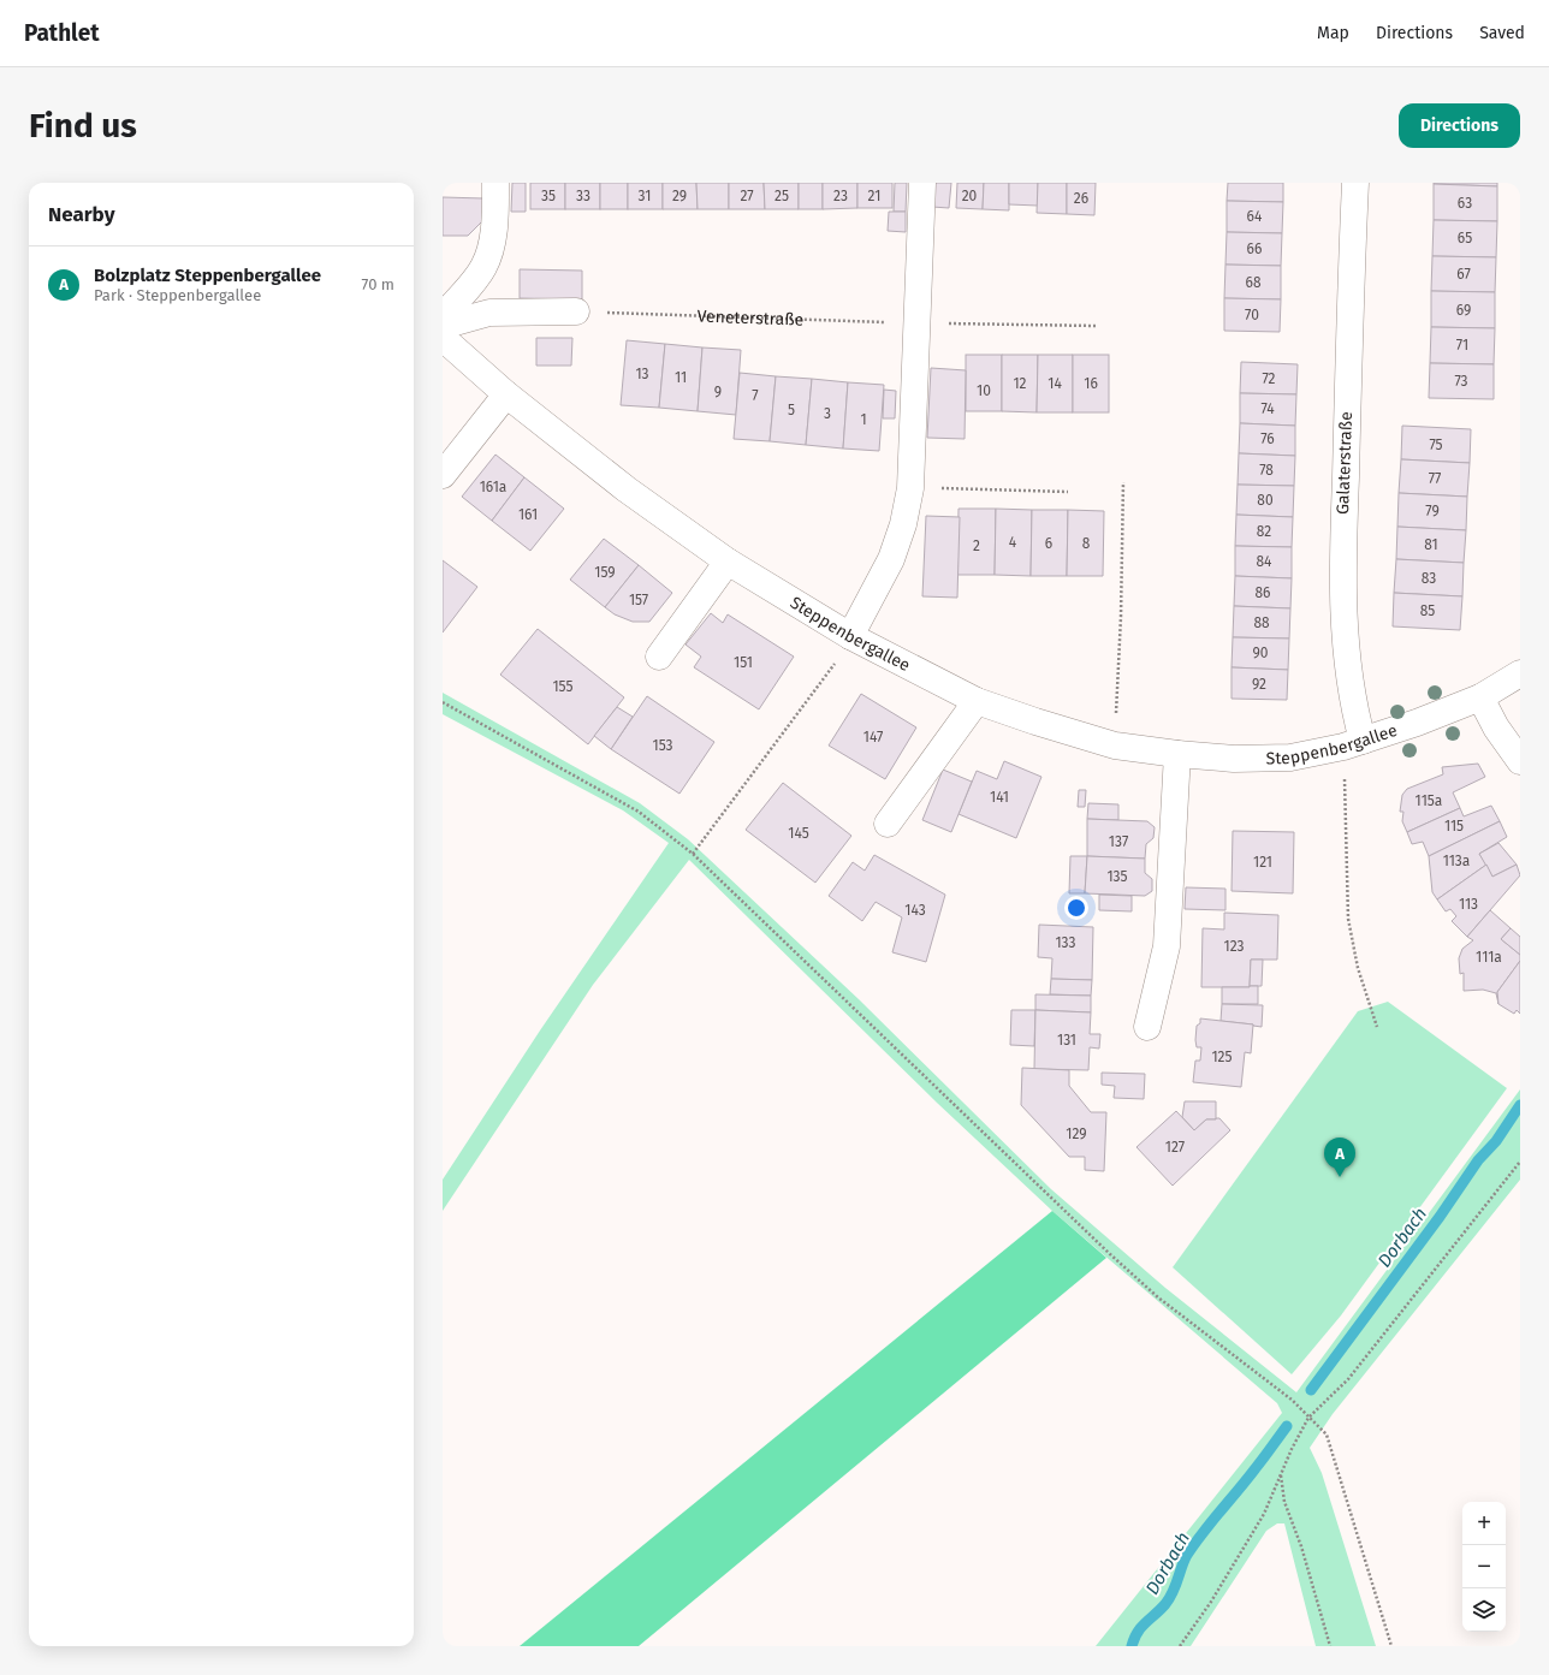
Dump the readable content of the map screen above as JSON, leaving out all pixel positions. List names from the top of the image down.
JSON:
{
  "streets": {
    "street": ["Galaterstraße", "Steppenbergallee"],
    "path": ["Veneterstraße"]
  },
  "crossings": [
    ["Galaterstraße", "Steppenbergallee"]
  ],
  "water": ["Dorbach"],
  "house_numbers": [
    "35",
    "33",
    "31",
    "29",
    "27",
    "25",
    "23",
    "21",
    "20",
    "26",
    "63",
    "64",
    "65",
    "66",
    "67",
    "68",
    "69",
    "70",
    "71",
    "13",
    "11",
    "72",
    "73",
    "12",
    "14",
    "16",
    "10",
    "9",
    "7",
    "74",
    "5",
    "3",
    "1",
    "76",
    "75",
    "78",
    "77",
    "161a",
    "80",
    "79",
    "161",
    "82",
    "4",
    "6",
    "8",
    "81",
    "2",
    "84",
    "159",
    "83",
    "86",
    "157",
    "85",
    "88",
    "90",
    "151",
    "92",
    "155",
    "147",
    "153",
    "141",
    "115a",
    "115",
    "145",
    "137",
    "113a",
    "121",
    "135",
    "113",
    "143",
    "133",
    "123",
    "111a",
    "131",
    "125",
    "129",
    "127"
  ],
  "page": {
    "header": "Pathlet",
    "nav": ["Map", "Directions", "Saved"],
    "buttons": "Directions",
    "title": "Find us",
    "heading": "Nearby",
    "list": [
      {
        "mark": "A",
        "name": "Bolzplatz Steppenbergallee",
        "note": "Park · Steppenbergallee",
        "value": "70 m"
      }
    ],
    "pins": "A",
    "map_buttons": ["+", "−"]
  }
}
